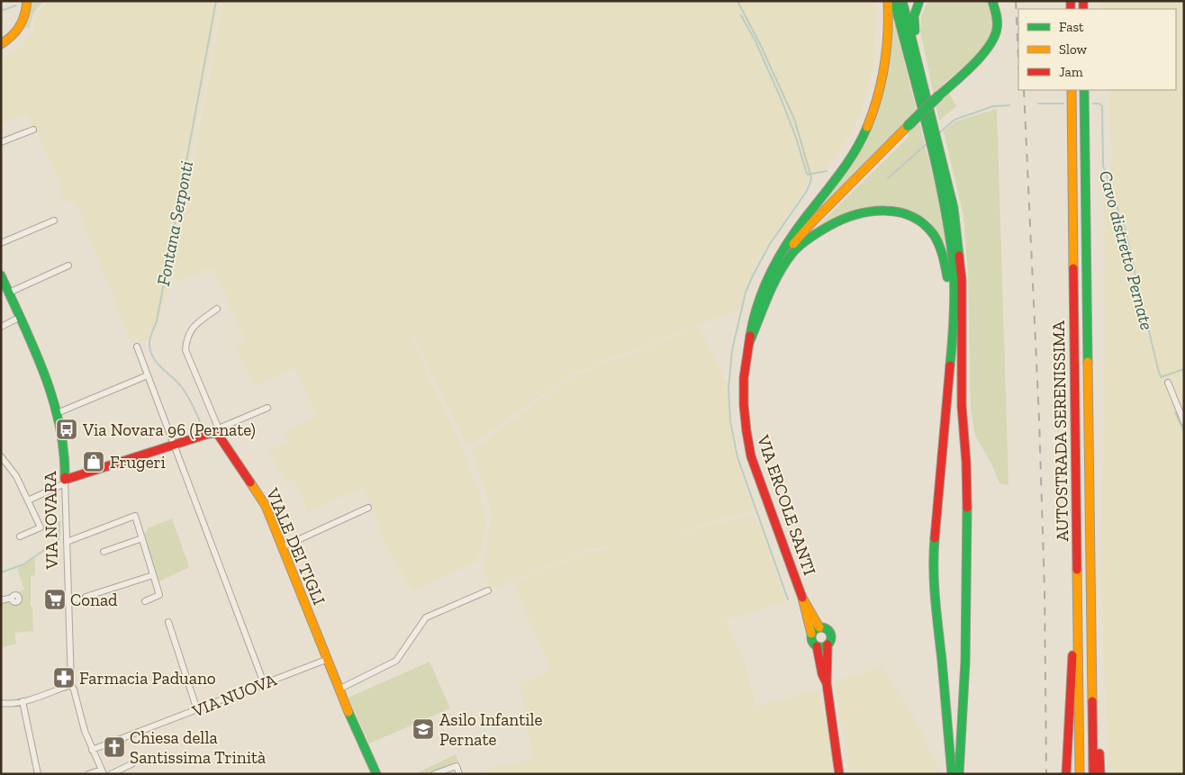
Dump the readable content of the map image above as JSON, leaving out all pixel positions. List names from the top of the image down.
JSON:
{
  "streets": {
    "main road": [
      "AUTOSTRADA SERENISSIMA",
      "VIA ERCOLE SANTI",
      "VIA NOVARA",
      "VIALE DEI TIGLI"
    ],
    "street": ["VIA NUOVA"]
  },
  "crossings": [
    ["VIA NOVARA", "VIA NUOVA"],
    ["VIALE DEI TIGLI", "VIA NUOVA"]
  ],
  "water": ["Fontana Serponti", "Cavo distretto Pernate"],
  "places": {
    "bus stop": ["Via Novara 96 (Pernate)"],
    "shop": ["Frugeri"],
    "supermarket": ["Conad"],
    "pharmacy": ["Farmacia Paduano"],
    "school or university": ["Asilo Infantile Pernate"],
    "church": ["Chiesa della Santissima Trinità"]
  },
  "legend": ["Fast", "Slow", "Jam"]
}
